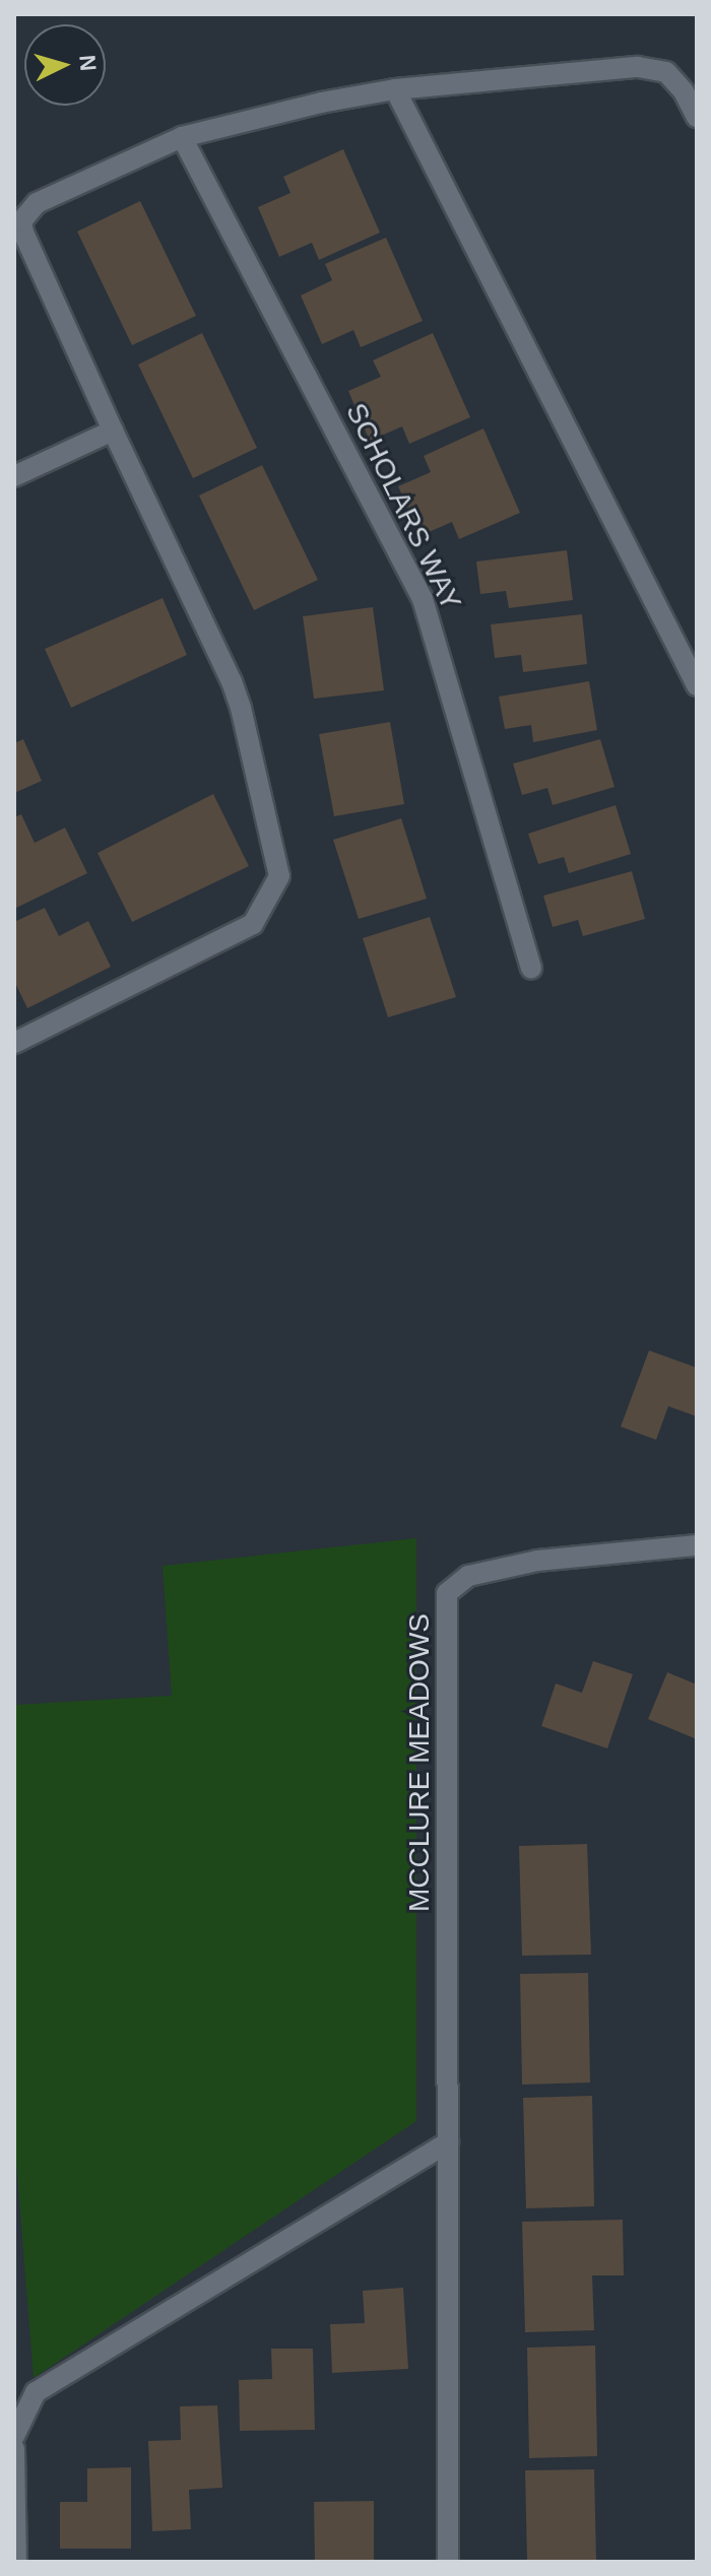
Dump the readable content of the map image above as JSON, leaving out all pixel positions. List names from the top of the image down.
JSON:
{
  "streets": {
    "street": ["SCHOLARS WAY", "MCCLURE MEADOWS"]
  },
  "north": "right"
}
